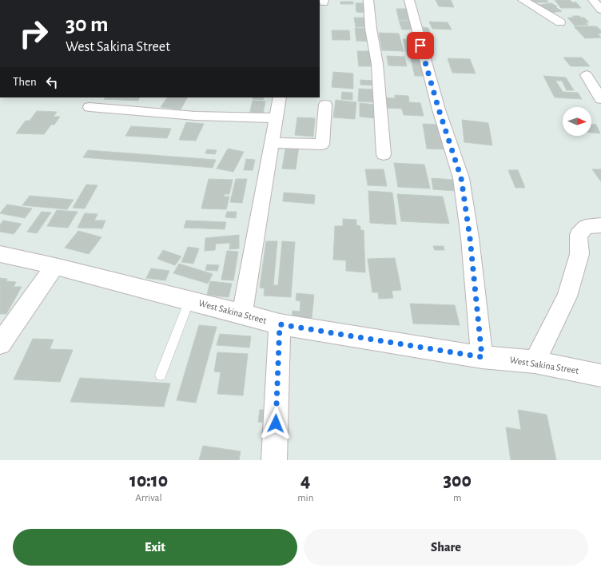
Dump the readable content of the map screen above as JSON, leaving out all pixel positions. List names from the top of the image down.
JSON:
{
  "streets": {
    "street": ["West Sakina Street"]
  },
  "north": "right",
  "page": {
    "turn": ["30 m", "West Sakina Street"],
    "then": "Then",
    "eta": [
      "10:10",
      "Arrival",
      "4",
      "min",
      "300",
      "m"
    ],
    "buttons": ["Exit", "Share"]
  }
}
